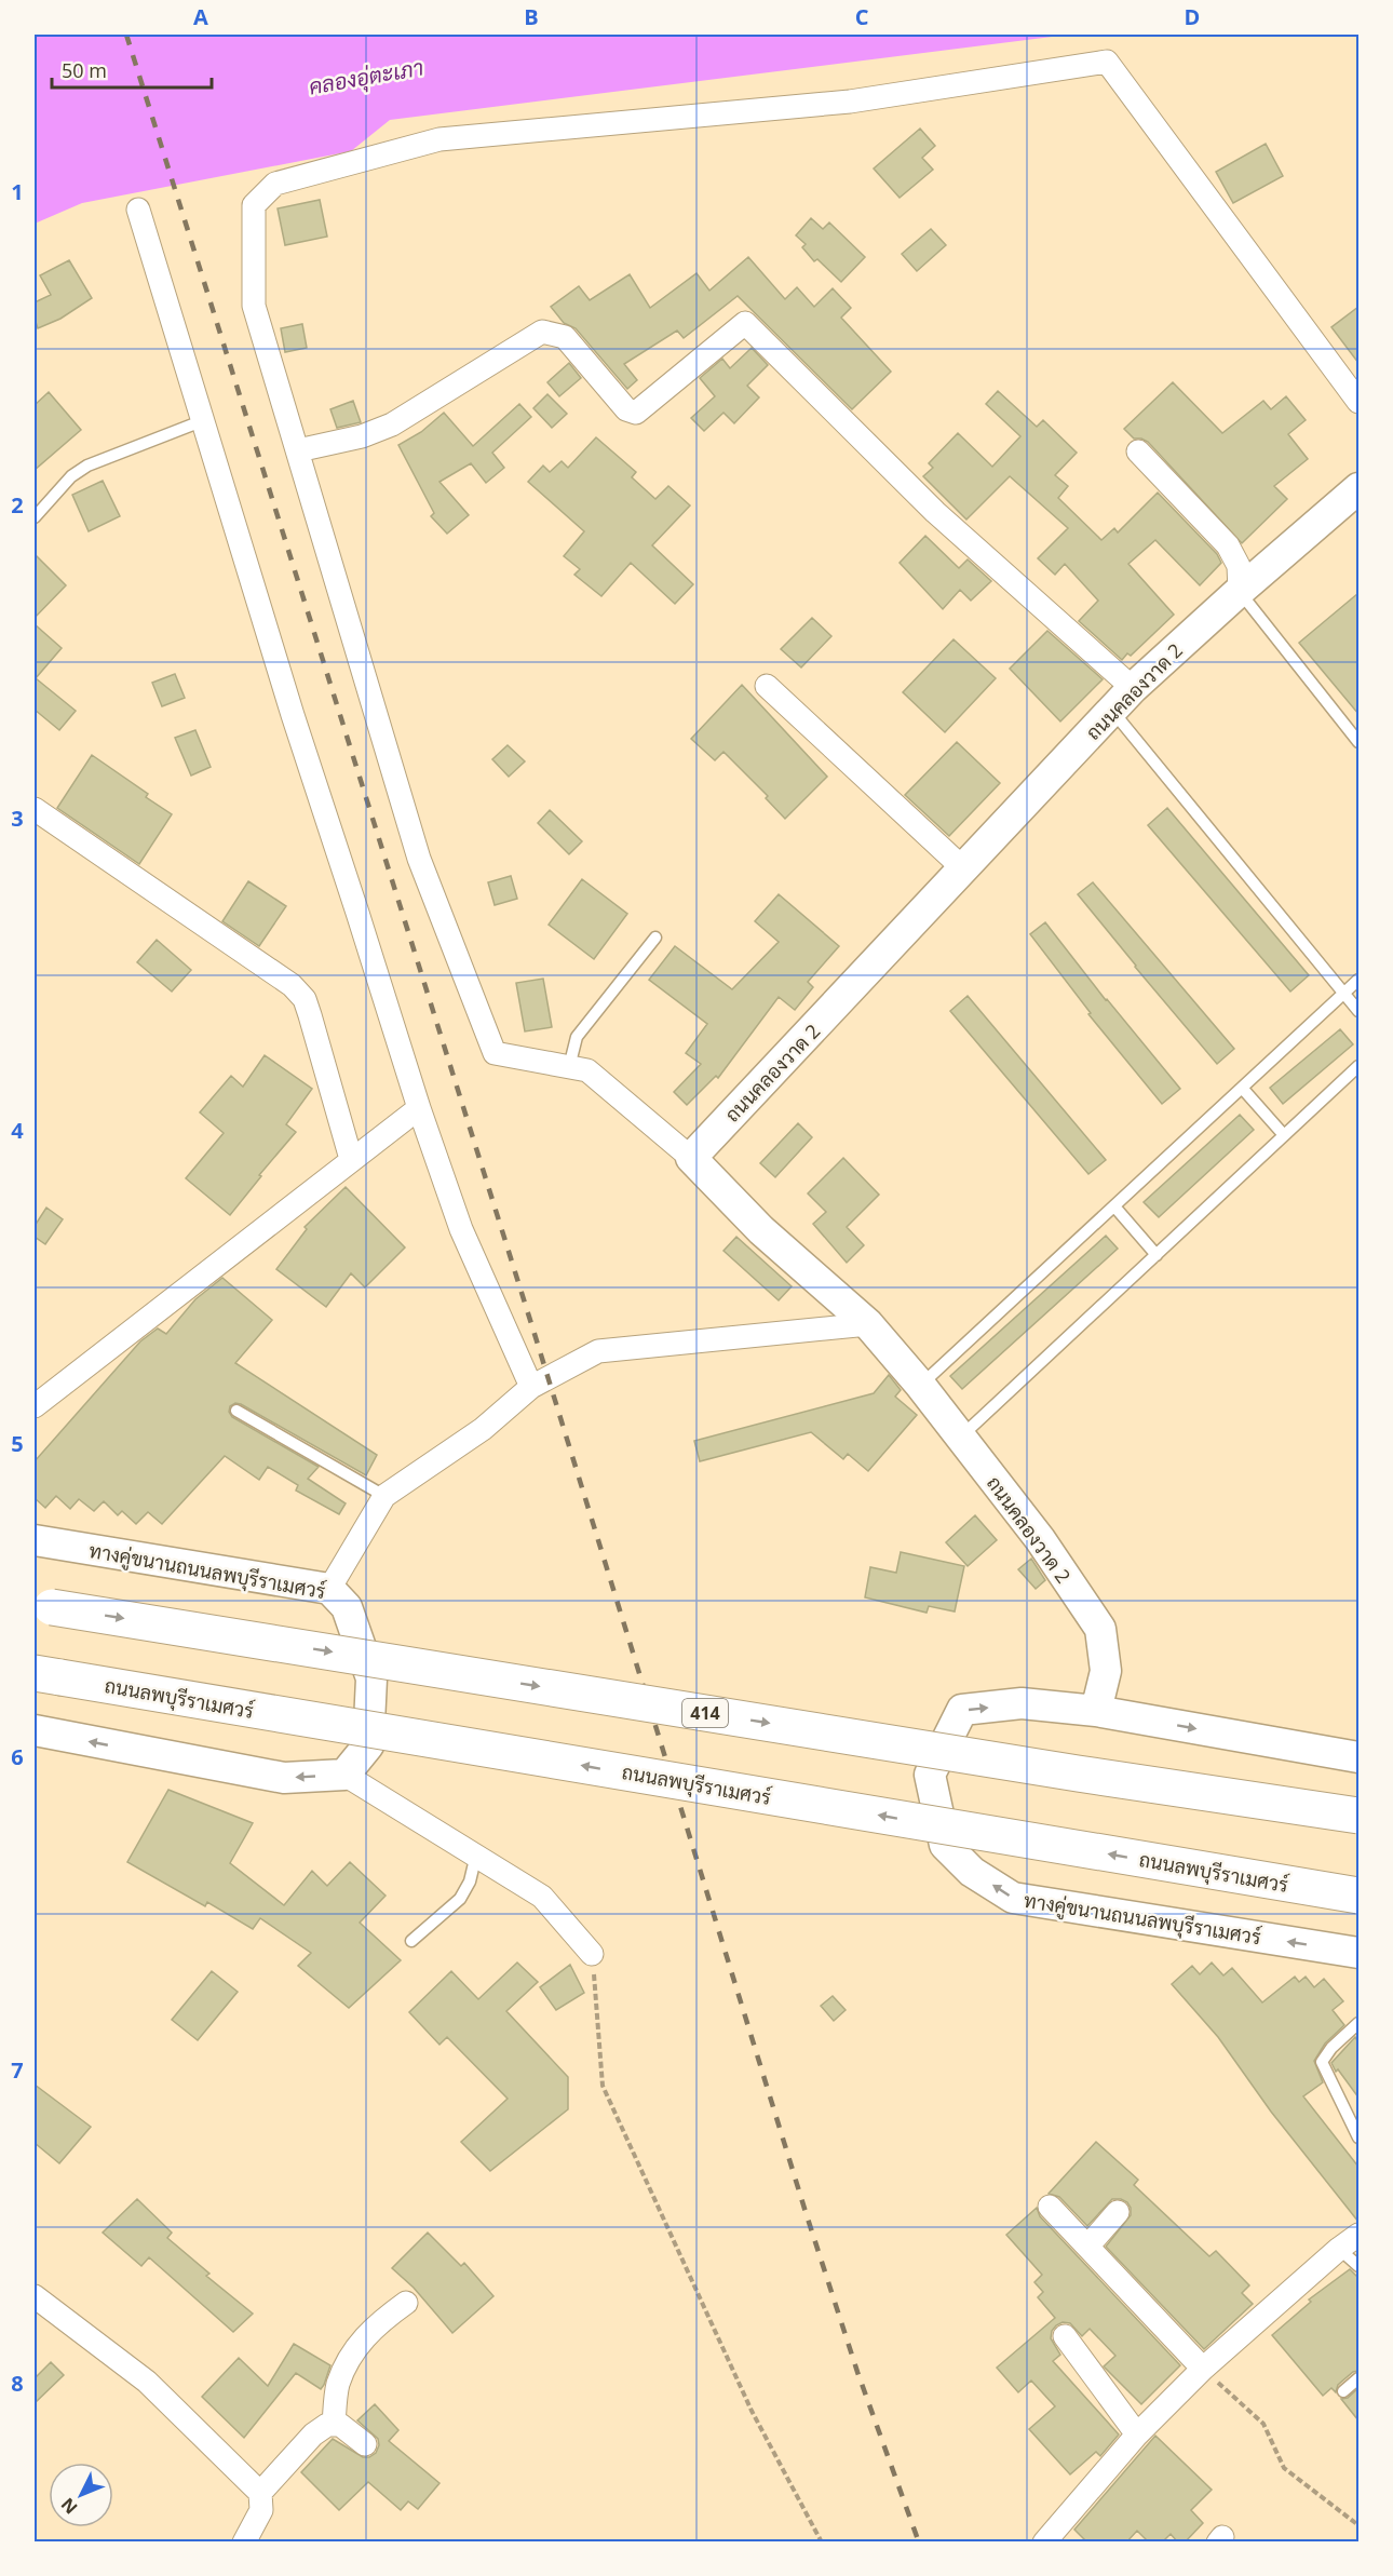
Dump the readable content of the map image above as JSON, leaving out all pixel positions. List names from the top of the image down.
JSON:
{
  "streets": {
    "main road": [
      "ถนนคลองวาด 2",
      "ทางคู่ขนานถนนลพบุรีราเมศวร์",
      "ถนนลพบุรีราเมศวร์",
      "414"
    ]
  },
  "crossings": [
    ["ถนนคลองวาด 2", "ทางคู่ขนานถนนลพบุรีราเมศวร์"]
  ],
  "water": ["คลองอุ่ตะเภา"],
  "scale_bar": "50 m",
  "north": "bottom left",
  "grid": {
    "columns": [
      "A",
      "B",
      "C",
      "D"
    ],
    "rows": [
      "1",
      "2",
      "3",
      "4",
      "5",
      "6",
      "7",
      "8"
    ]
  }
}
